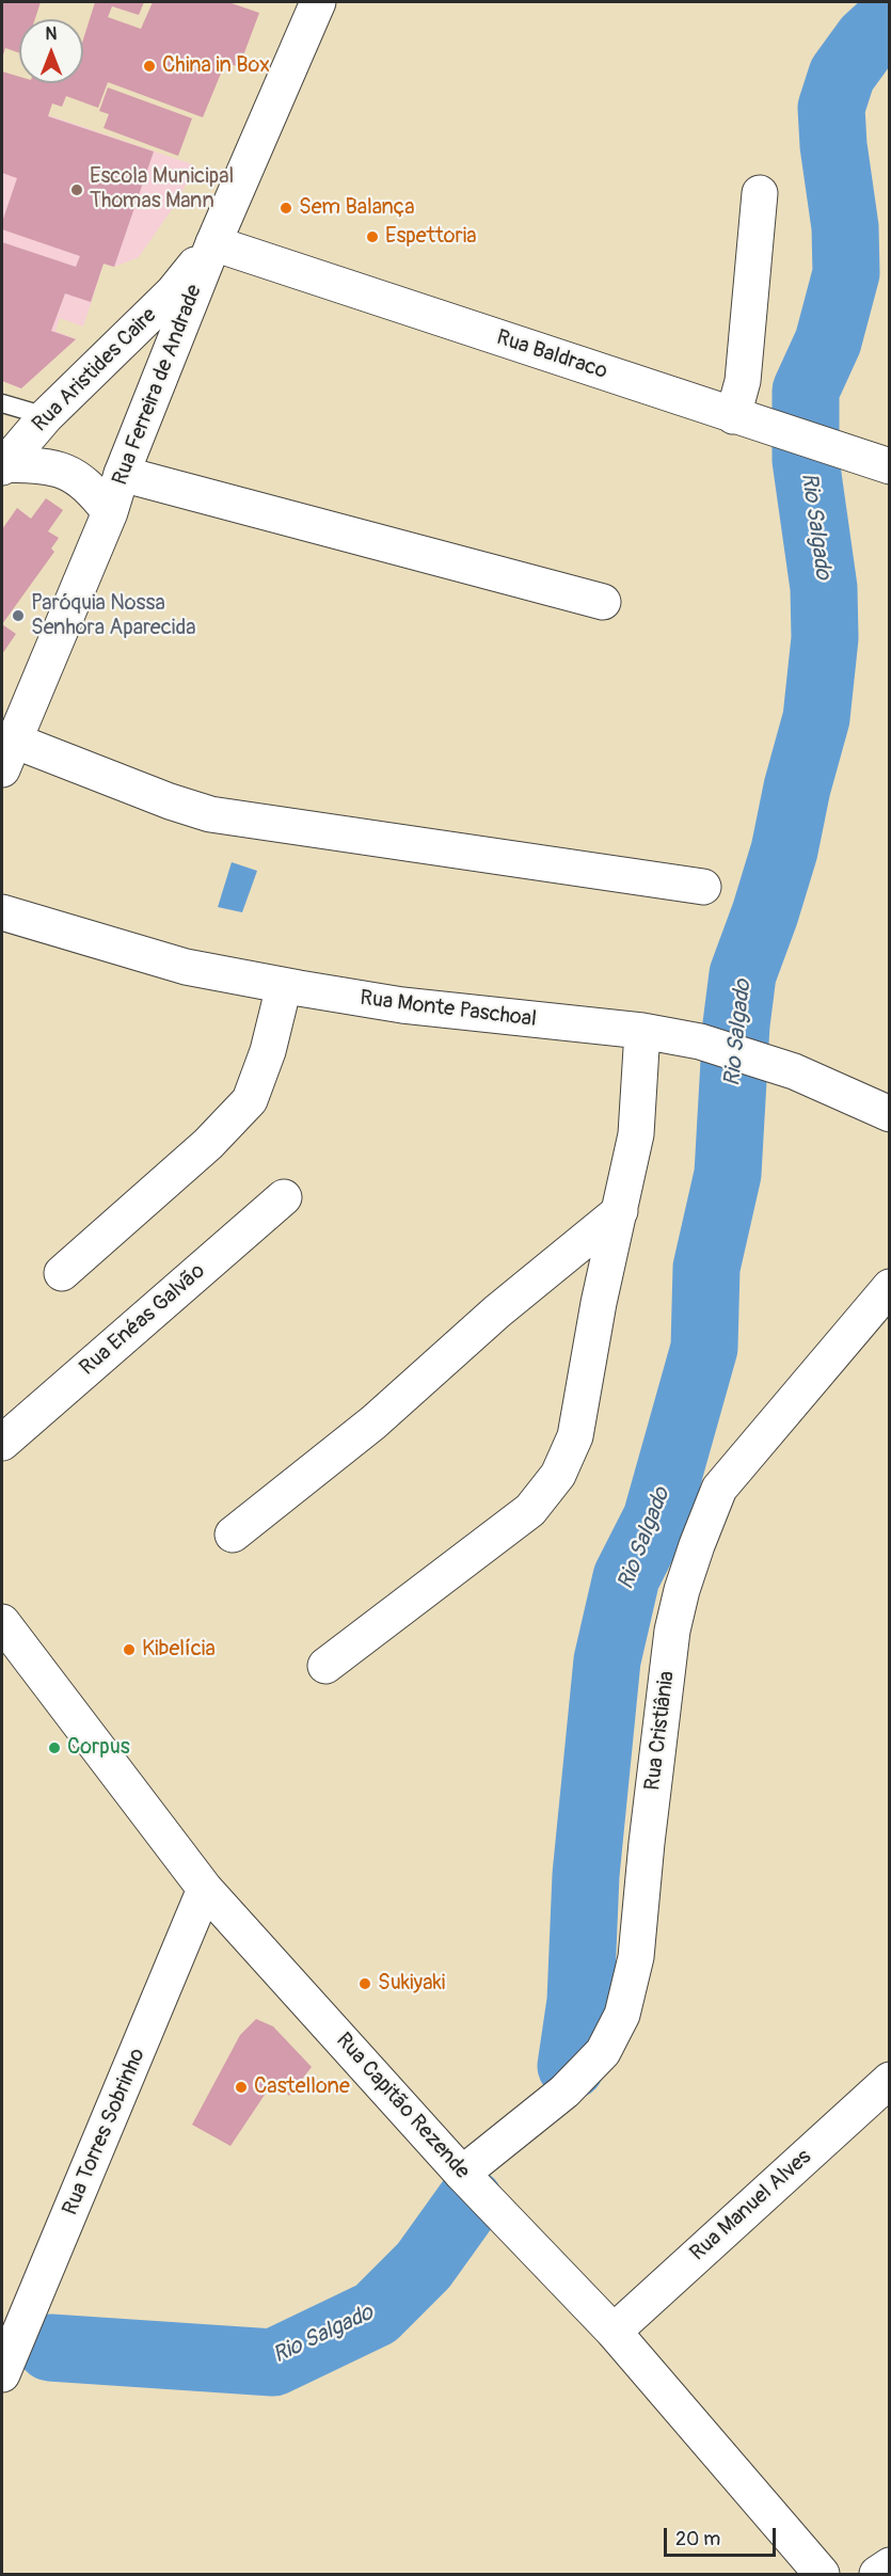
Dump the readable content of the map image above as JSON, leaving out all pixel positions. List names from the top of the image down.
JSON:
{
  "streets": {
    "street": [
      "Rua Baldraco",
      "Rua Aristides Caire",
      "Rua Ferreira de Andrade",
      "Rua Monte Paschoal",
      "Rua Enéas Galvão",
      "Rua Cristiânia",
      "Rua Capitão Rezende",
      "Rua Torres Sobrinho",
      "Rua Manuel Alves"
    ]
  },
  "crossings": [
    ["Rua Baldraco", "Rua Aristides Caire"],
    ["Rua Baldraco", "Rua Ferreira de Andrade"],
    ["Rua Aristides Caire", "Rua Ferreira de Andrade"],
    ["Rua Cristiânia", "Rua Capitão Rezende"],
    ["Rua Capitão Rezende", "Rua Torres Sobrinho"],
    ["Rua Capitão Rezende", "Rua Manuel Alves"]
  ],
  "water": ["Rio Salgado"],
  "places": [
    "China in Box",
    "Escola Municipal Thomas Mann",
    "Sem Balança",
    "Espettoria",
    "Paróquia Nossa Senhora Aparecida",
    "Kibelícia",
    "Corpus",
    "Sukiyaki",
    "Castellone"
  ],
  "scale_bar": "20 m",
  "north": "top"
}
